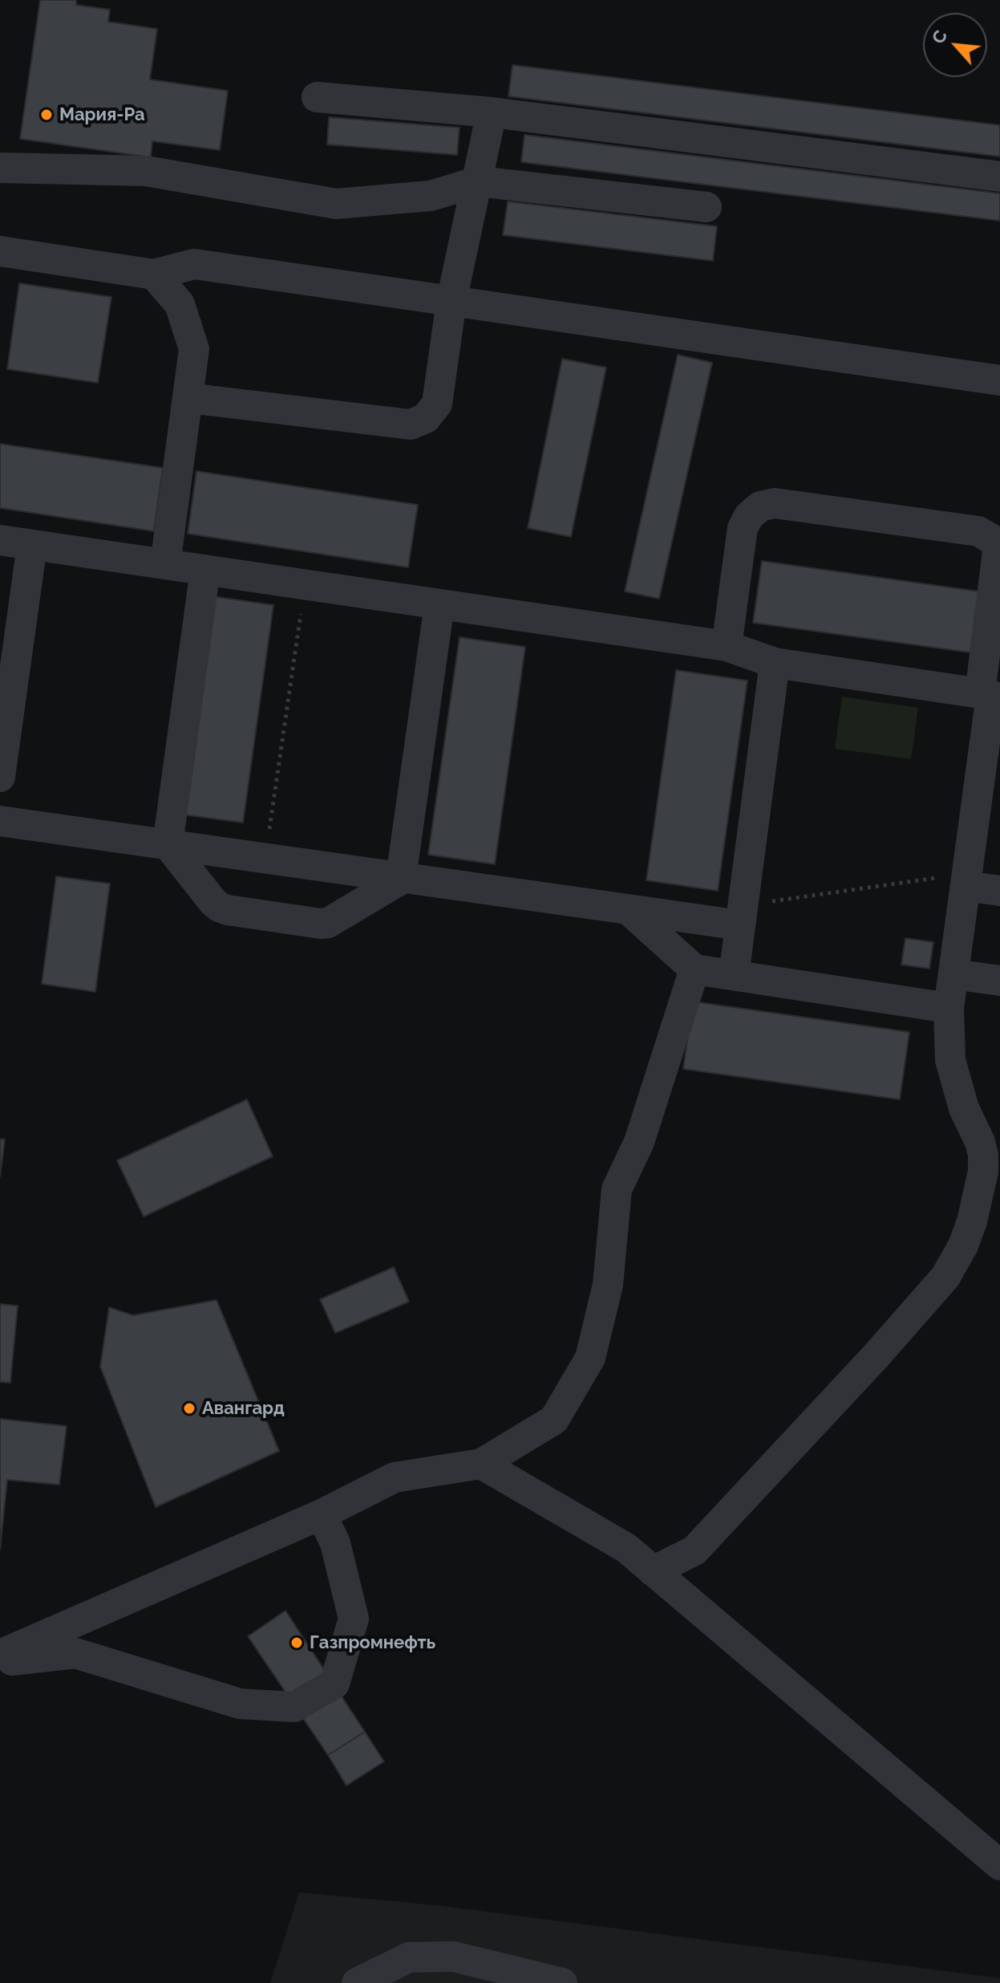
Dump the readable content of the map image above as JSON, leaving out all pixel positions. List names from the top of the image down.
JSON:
{
  "places": ["Мария-Ра", "Авангард", "Газпромнефть"],
  "north": "top left"
}
